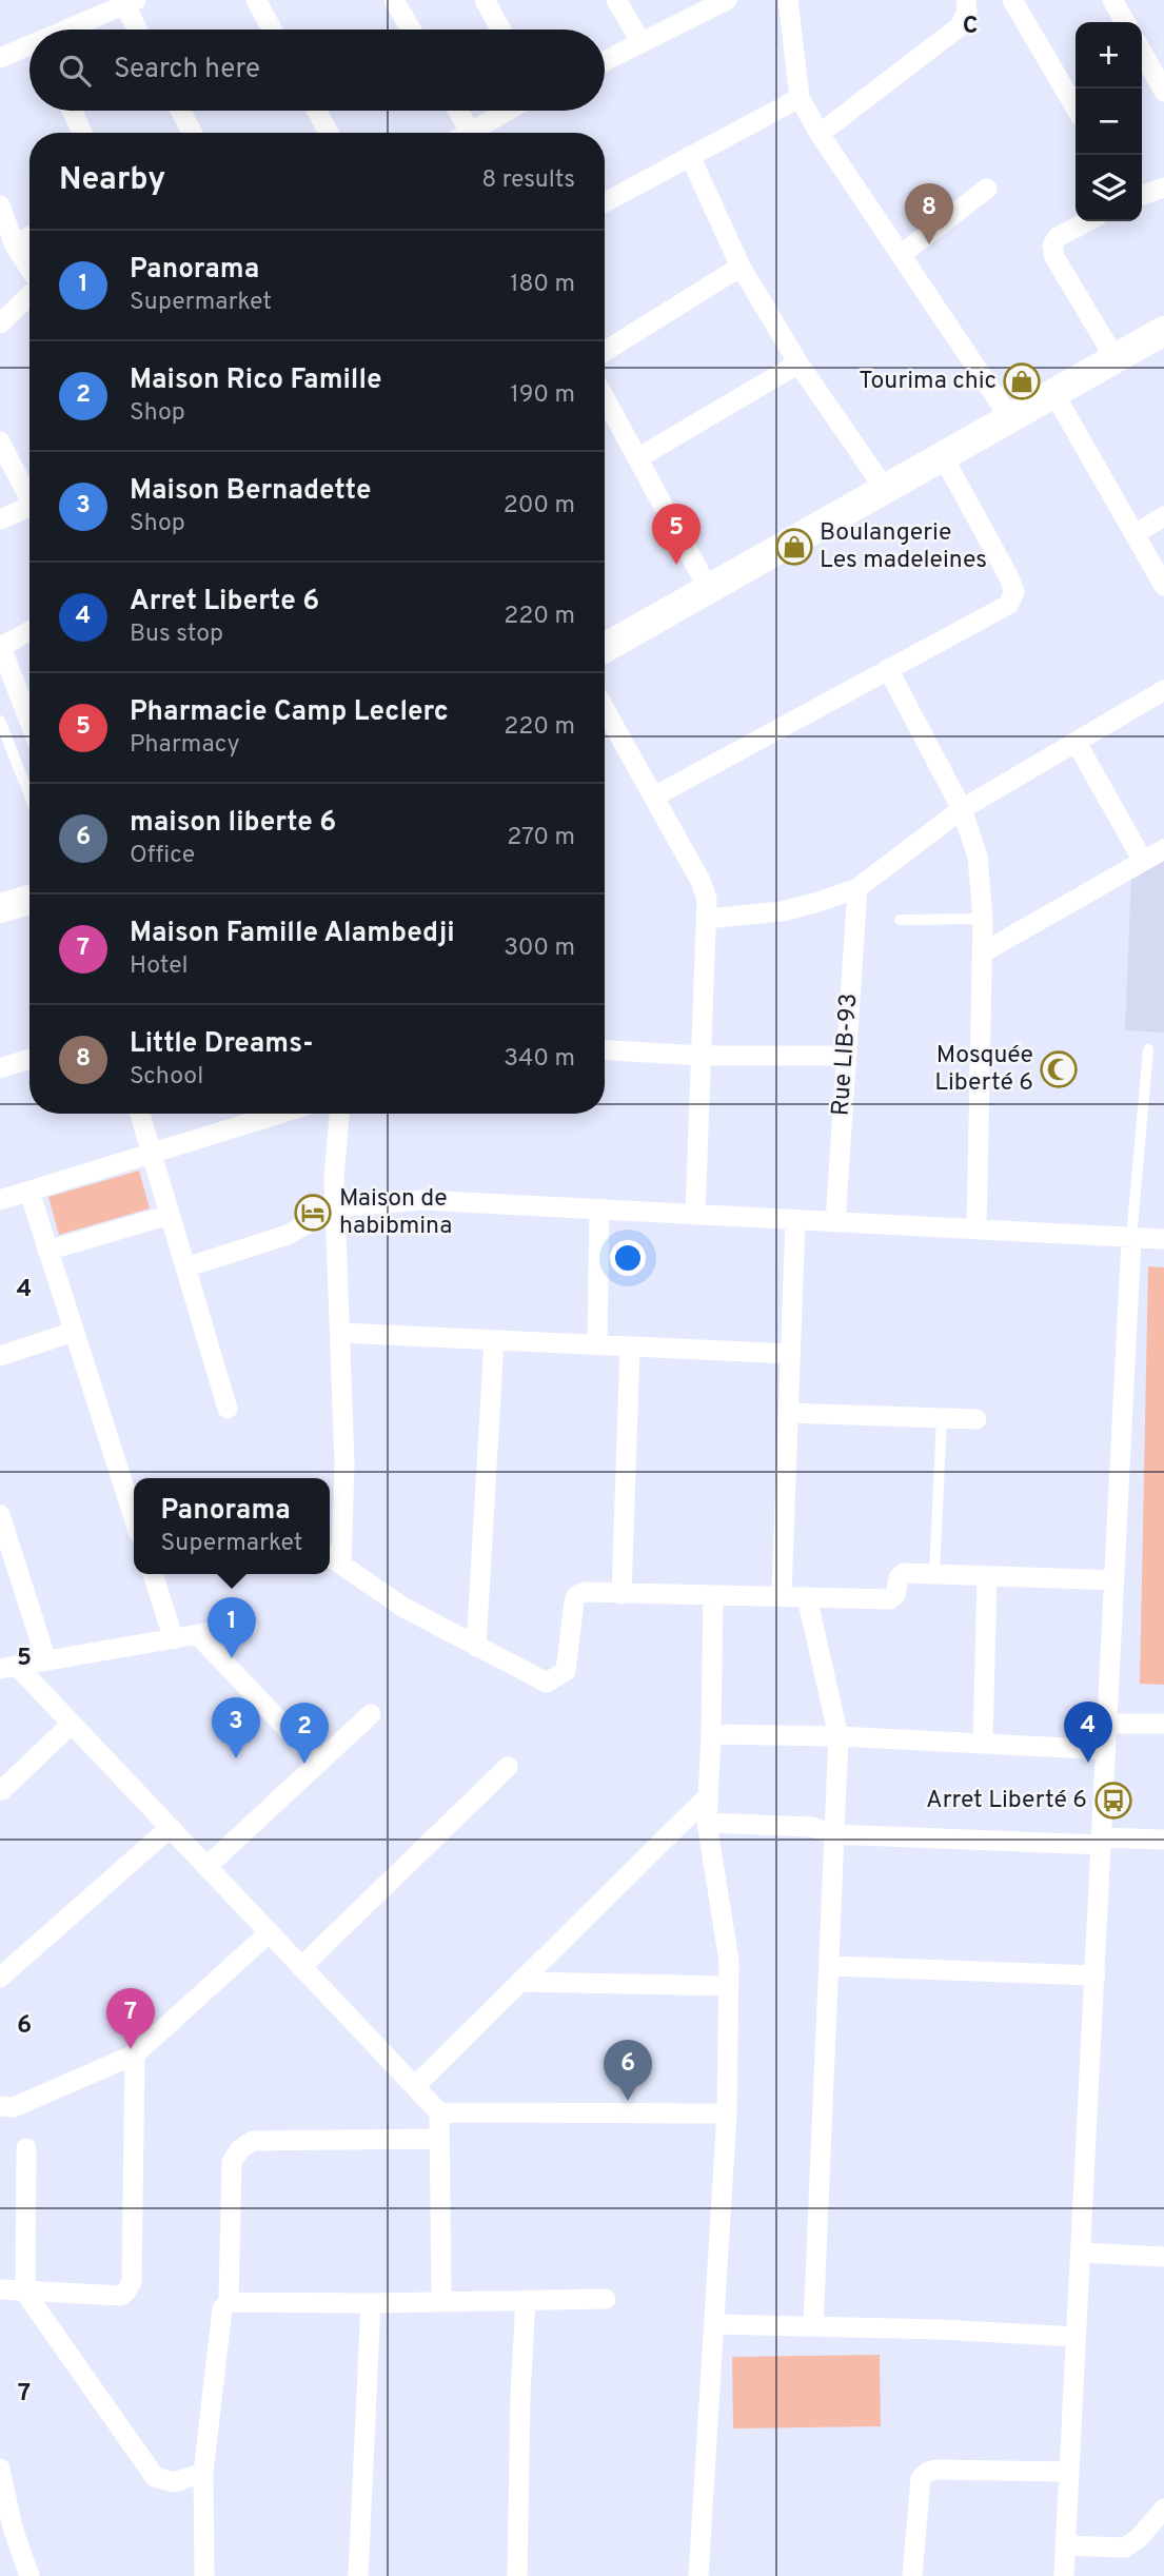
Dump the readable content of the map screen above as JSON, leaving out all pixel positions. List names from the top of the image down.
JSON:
{
  "streets": {
    "street": ["Rue LIB-93"]
  },
  "places": {
    "shop": ["Tourima chic", "Boulangerie Les madeleines"],
    "mosque": ["Mosquée Liberté 6"],
    "hotel": ["Maison de habibmina"],
    "bus stop": ["Arret Liberté 6"]
  },
  "page": {
    "map_buttons": ["+", "−"],
    "search": "Search here",
    "heading": ["Nearby", "8 results"],
    "pins": [
      "8",
      "5",
      "1",
      "3",
      "4",
      "2",
      "7",
      "6"
    ],
    "list": [
      {
        "mark": "1",
        "name": "Panorama",
        "note": "Supermarket",
        "value": "180 m"
      },
      {
        "mark": "2",
        "name": "Maison Rico Famille",
        "note": "Shop",
        "value": "190 m"
      },
      {
        "mark": "3",
        "name": "Maison Bernadette",
        "note": "Shop",
        "value": "200 m"
      },
      {
        "mark": "4",
        "name": "Arret Liberte 6",
        "note": "Bus stop",
        "value": "220 m"
      },
      {
        "mark": "5",
        "name": "Pharmacie Camp Leclerc",
        "note": "Pharmacy",
        "value": "220 m"
      },
      {
        "mark": "6",
        "name": "maison liberte 6",
        "note": "Office",
        "value": "270 m"
      },
      {
        "mark": "7",
        "name": "Maison Famille Alambedji",
        "note": "Hotel",
        "value": "300 m"
      },
      {
        "mark": "8",
        "name": "Little Dreams-",
        "note": "School",
        "value": "340 m"
      }
    ],
    "popup": ["Panorama", "Supermarket"]
  },
  "grid": {
    "columns": ["C"],
    "rows": [
      "4",
      "5",
      "6",
      "7"
    ]
  }
}
